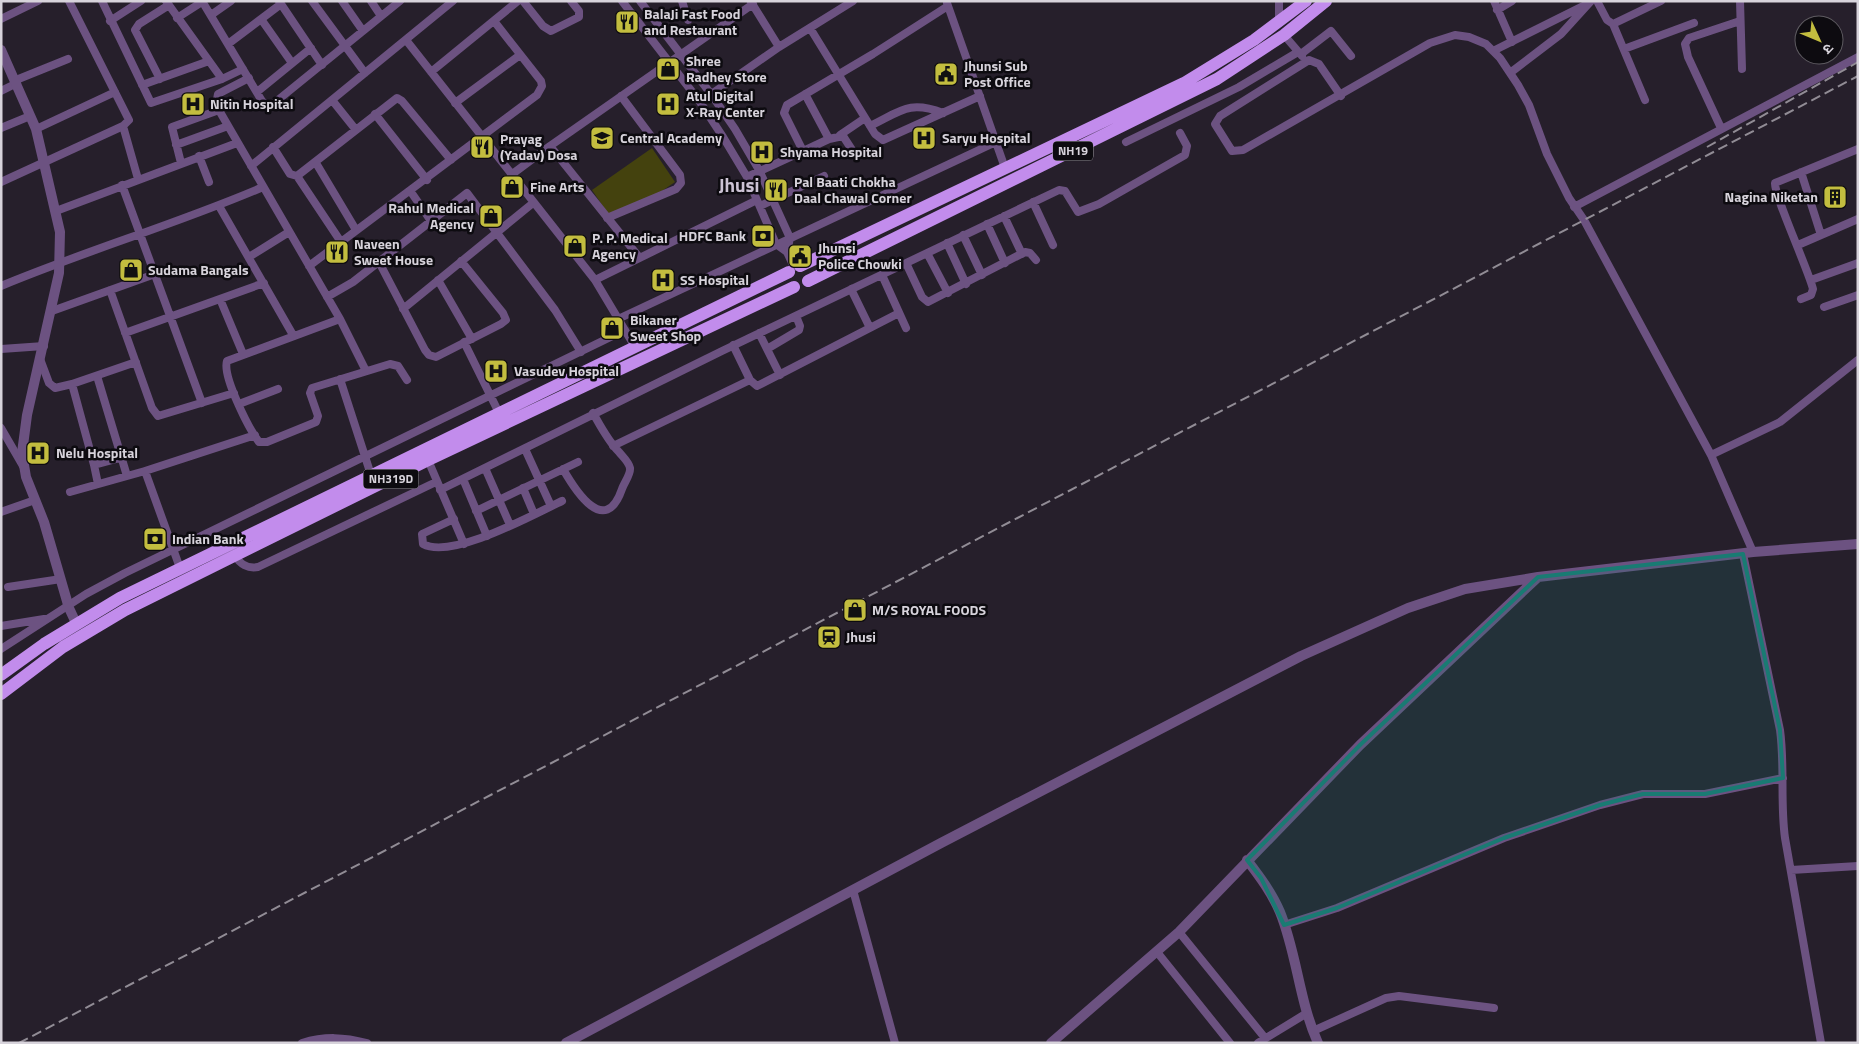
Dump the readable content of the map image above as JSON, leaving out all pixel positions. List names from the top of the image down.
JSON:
{
  "streets": {
    "highway": ["NH19", "NH319D"]
  },
  "crossings": [
    ["NH19", "NH319D"]
  ],
  "districts": ["Jhusi"],
  "places": {
    "restaurant": [
      "BalaJi Fast Food and Restaurant",
      "Prayag (Yadav) Dosa",
      "Pal Baati Chokha Daal Chawal Corner",
      "Naveen Sweet House"
    ],
    "shop": [
      "Shree Radhey Store",
      "Fine Arts",
      "Rahul Medical Agency",
      "P. P. Medical Agency",
      "Sudama Bangals",
      "Bikaner Sweet Shop",
      "M/S ROYAL FOODS"
    ],
    "public building": ["Jhunsi Sub Post Office", "Jhunsi Police Chowki"],
    "hospital": [
      "Nitin Hospital",
      "Atul Digital X-Ray Center",
      "Saryu Hospital",
      "Shyama Hospital",
      "SS Hospital",
      "Vasudev Hospital",
      "Nelu Hospital"
    ],
    "school or university": ["Central Academy"],
    "building": ["Nagina Niketan"],
    "bank": ["HDFC Bank", "Indian Bank"],
    "station": ["Jhusi"]
  },
  "north": "bottom right"
}
